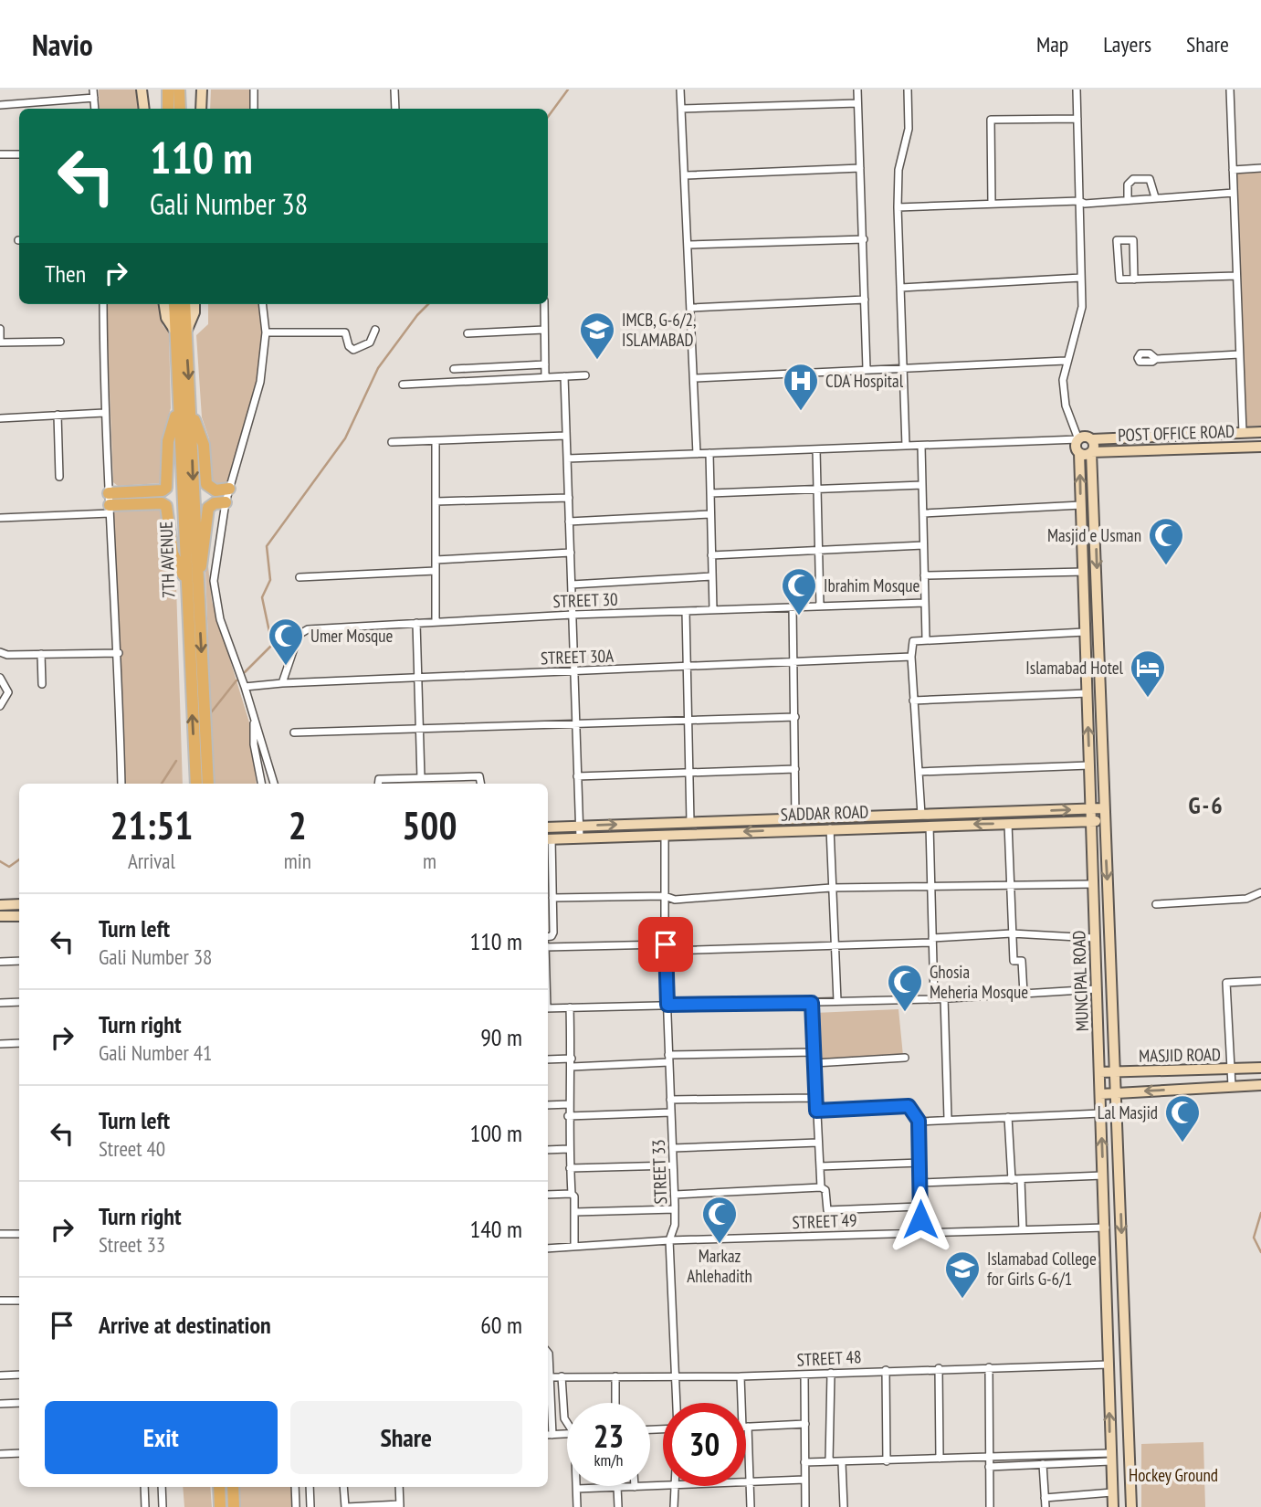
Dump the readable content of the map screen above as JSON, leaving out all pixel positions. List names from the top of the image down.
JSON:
{
  "streets": {
    "main road": ["7TH AVENUE"],
    "street": [
      "POST OFFICE ROAD",
      "STREET 30",
      "STREET 30A",
      "SADDAR ROAD",
      "MUNCIPAL ROAD",
      "MASJID ROAD",
      "STREET 33",
      "STREET 49",
      "STREET 48"
    ]
  },
  "crossings": [
    ["POST OFFICE ROAD", "MUNCIPAL ROAD"],
    ["STREET 30", "STREET 30A"],
    ["SADDAR ROAD", "MUNCIPAL ROAD"],
    ["SADDAR ROAD", "STREET 33"],
    ["MUNCIPAL ROAD", "MASJID ROAD"],
    ["MUNCIPAL ROAD", "STREET 49"],
    ["MUNCIPAL ROAD", "STREET 48"],
    ["STREET 33", "STREET 49"],
    ["STREET 33", "STREET 48"]
  ],
  "districts": ["G-6"],
  "parks": ["Hockey Ground"],
  "places": {
    "school or university": ["IMCB, G-6/2, ISLAMABAD", "Islamabad College for Girls G-6/1"],
    "hospital": ["CDA Hospital"],
    "mosque": [
      "Masjid e Usman",
      "Ibrahim Mosque",
      "Umer Mosque",
      "Ghosia Meheria Mosque",
      "Lal Masjid",
      "Markaz Ahlehadith"
    ],
    "hotel": ["Islamabad Hotel"]
  },
  "page": {
    "header": "Navio",
    "nav": ["Map", "Layers", "Share"],
    "turn": ["110 m", "Gali Number 38"],
    "then": "Then",
    "eta": [
      "21:51",
      "Arrival",
      "2",
      "min",
      "500",
      "m"
    ],
    "list": [
      {
        "name": "Turn left",
        "note": "Gali Number 38",
        "value": "110 m"
      },
      {
        "name": "Turn right",
        "note": "Gali Number 41",
        "value": "90 m"
      },
      {
        "name": "Turn left",
        "note": "Street 40",
        "value": "100 m"
      },
      {
        "name": "Turn right",
        "note": "Street 33",
        "value": "140 m"
      },
      {
        "name": "Arrive at destination",
        "value": "60 m"
      }
    ],
    "buttons": ["Exit", "Share"],
    "speed": "23 km/h",
    "limit": "30"
  }
}
